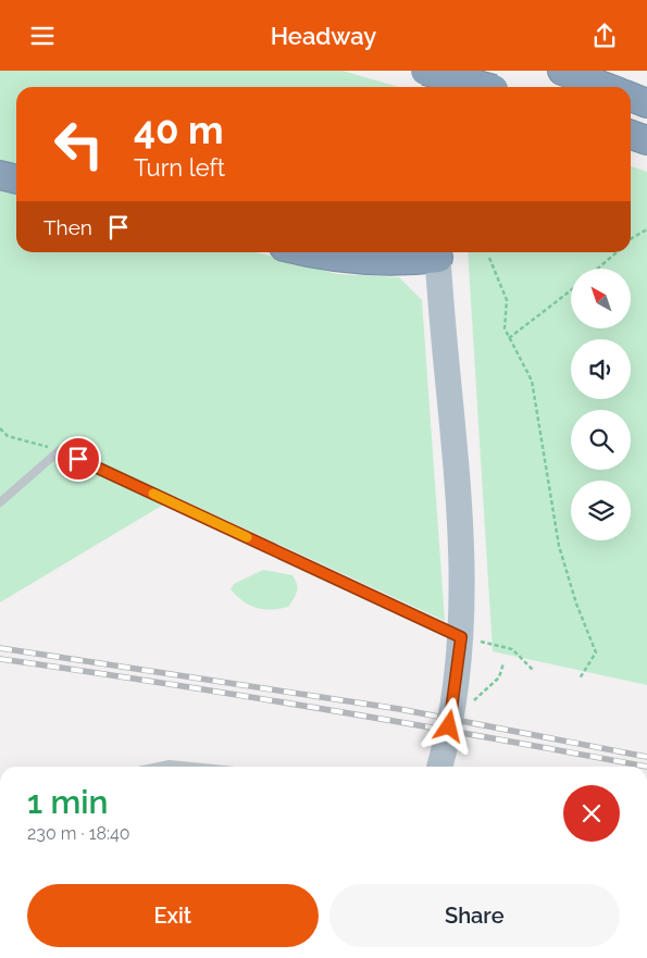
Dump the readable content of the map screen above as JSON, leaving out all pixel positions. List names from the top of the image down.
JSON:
{
  "north": "top left",
  "page": {
    "header": "Headway",
    "turn": ["40 m", "Turn left"],
    "then": "Then",
    "heading": ["1 min", "230 m · 18:40"],
    "buttons": ["Exit", "Share"]
  }
}
